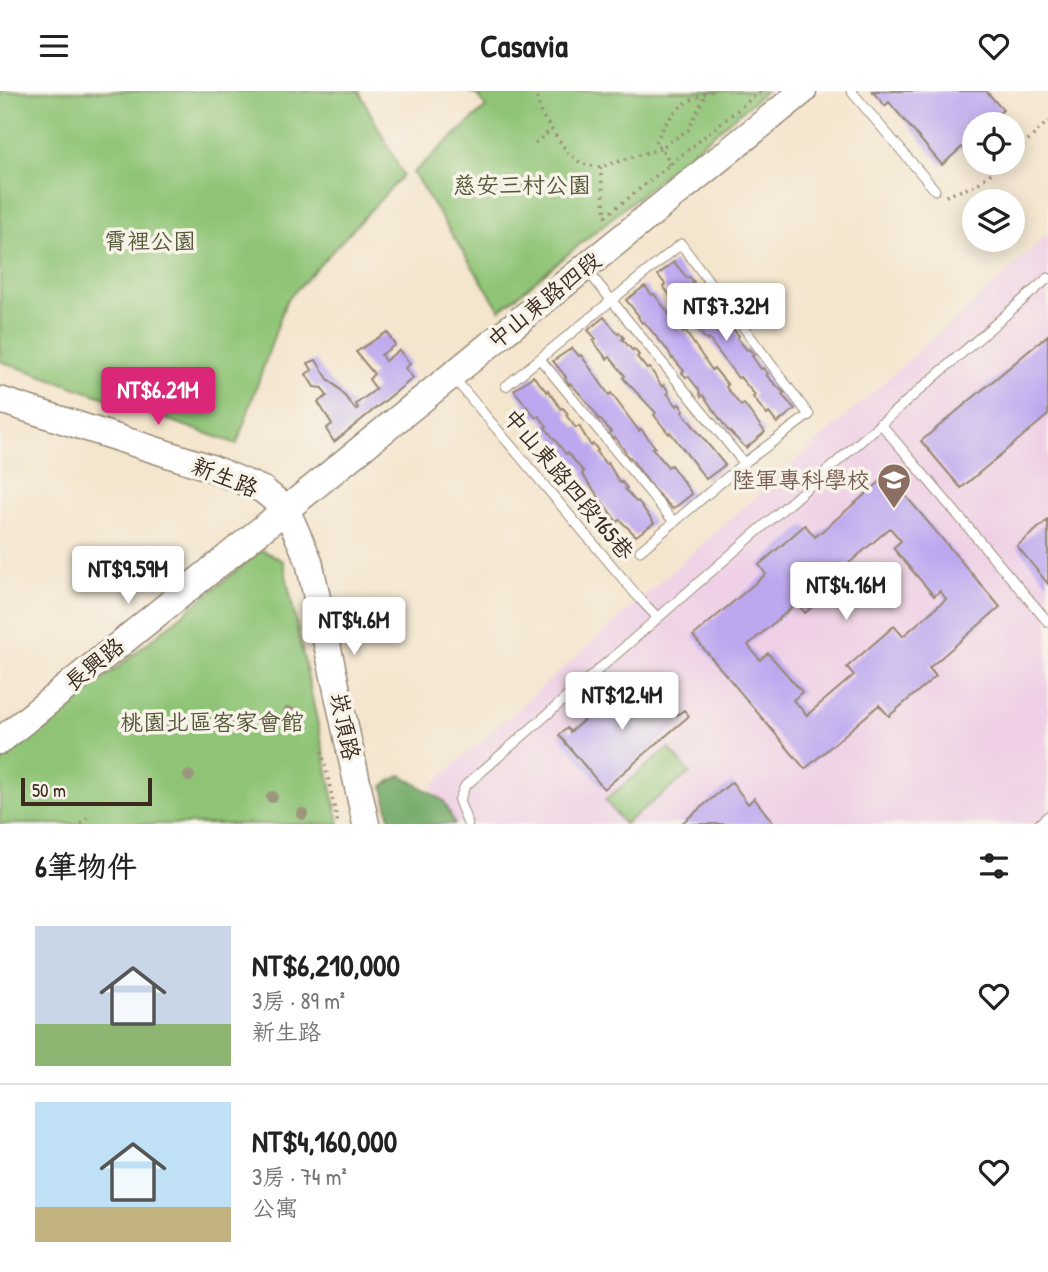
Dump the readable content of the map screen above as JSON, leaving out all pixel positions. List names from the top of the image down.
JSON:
{
  "streets": {
    "main road": [
      "中山東路四段",
      "新生路",
      "長興路",
      "崁頂路"
    ],
    "lane": ["中山東路四段165巷"]
  },
  "crossings": [
    ["中山東路四段", "新生路"],
    ["中山東路四段", "中山東路四段165巷"],
    ["中山東路四段", "長興路"],
    ["中山東路四段", "崁頂路"],
    ["新生路", "長興路"],
    ["新生路", "崁頂路"],
    ["長興路", "崁頂路"]
  ],
  "parks": ["慈安三村公園", "霄裡公園", "桃園北區客家會館"],
  "places": {
    "school or university": ["陸軍專科學校"]
  },
  "scale_bar": "50 m",
  "page": {
    "header": "Casavia",
    "price": [
      "NT$7.32M",
      "NT$6.21M",
      "NT$9.59M",
      "NT$4.16M",
      "NT$4.6M",
      "NT$12.4M"
    ],
    "scale": "50 m",
    "heading": "6筆物件",
    "list": [
      {
        "name": "NT$6,210,000",
        "note": "3房 · 89 m² · 新生路"
      },
      {
        "name": "NT$4,160,000",
        "note": "3房 · 74 m² · 公寓"
      }
    ]
  }
}
